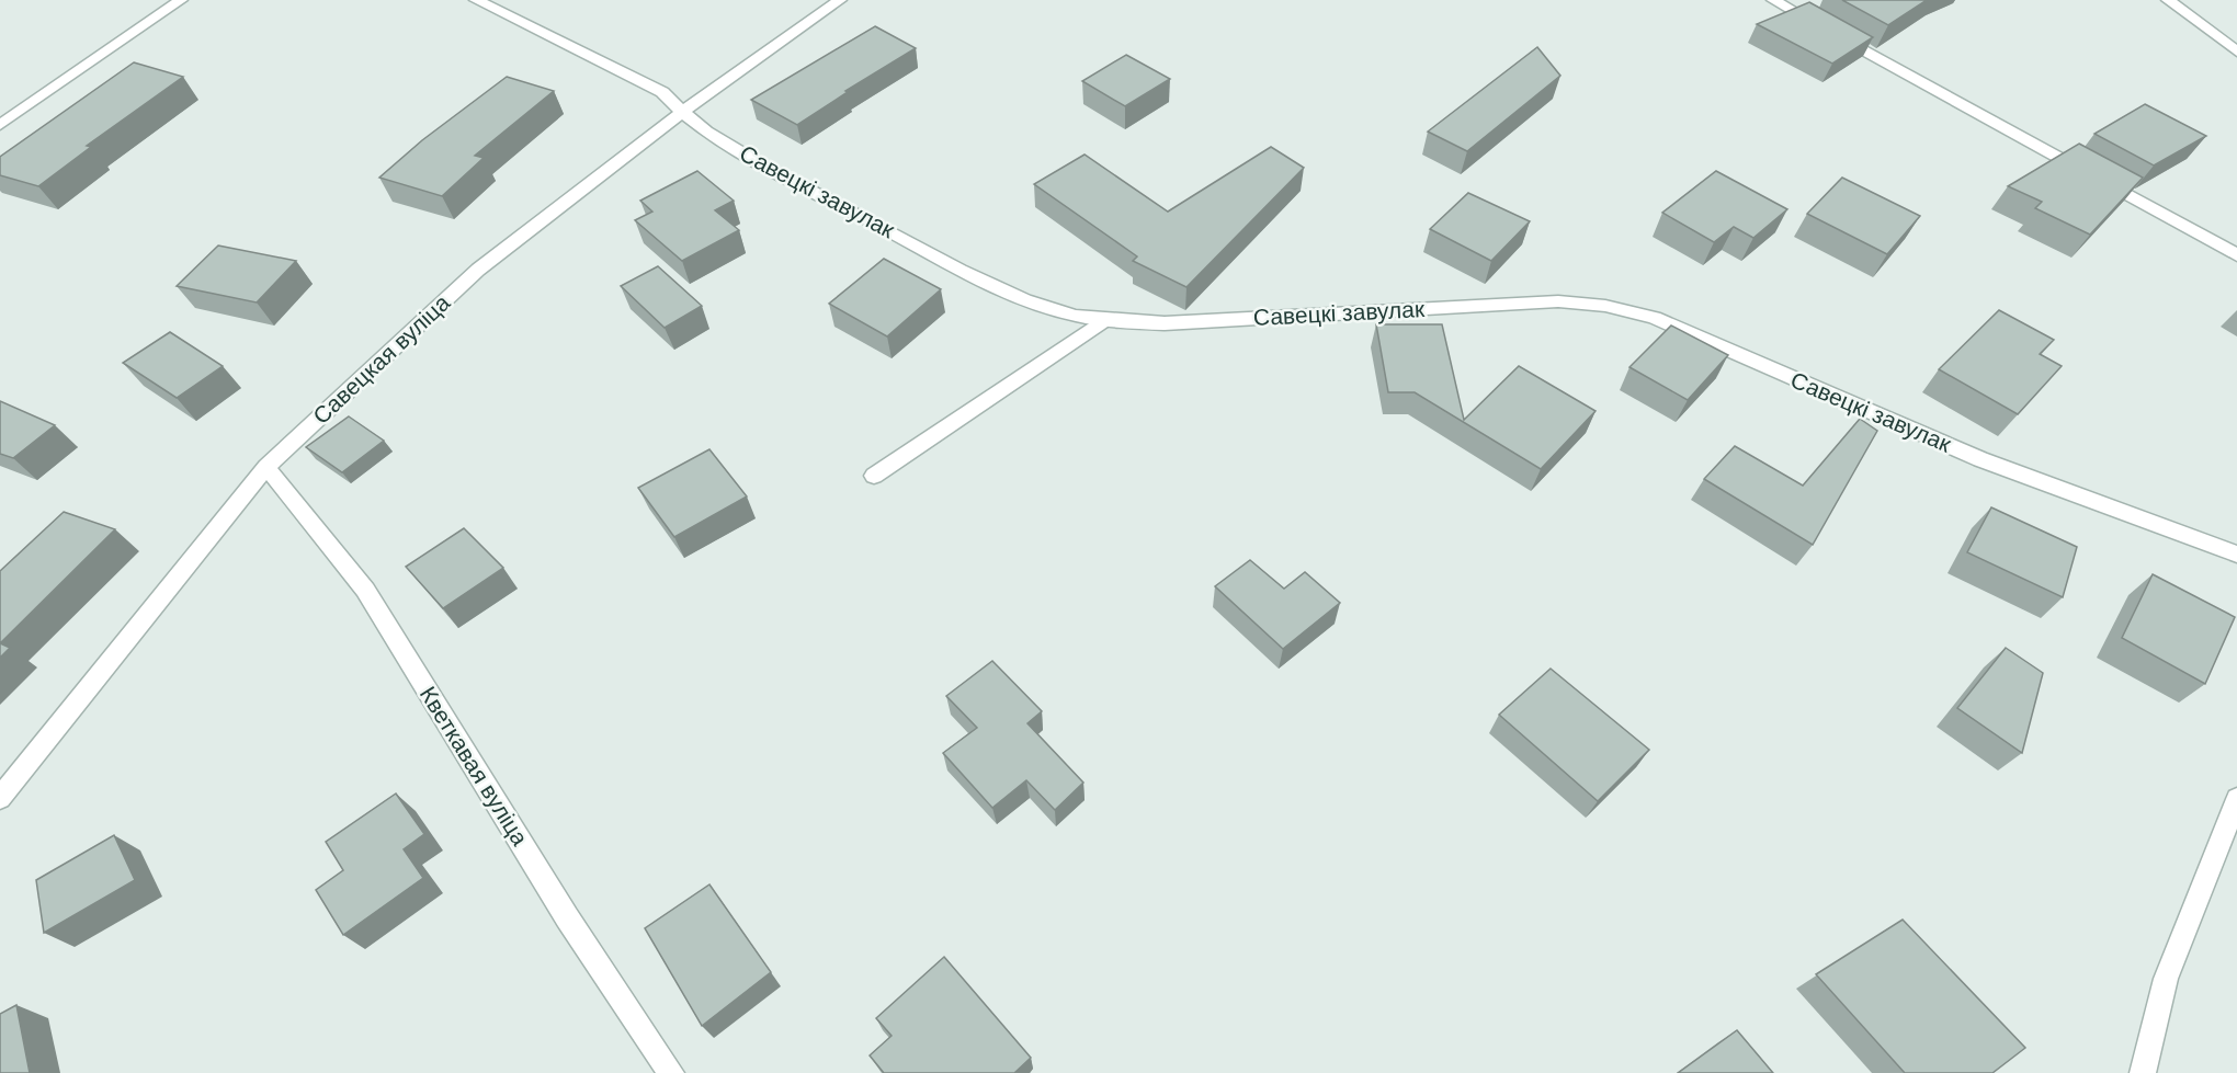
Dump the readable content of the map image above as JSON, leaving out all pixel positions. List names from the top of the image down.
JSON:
{
  "streets": {
    "street": ["Савецкі завулак", "Савецкая вуліца", "Кветкавая вуліца"]
  },
  "crossings": [
    ["Савецкі завулак", "Савецкая вуліца"],
    ["Савецкая вуліца", "Кветкавая вуліца"]
  ]
}
